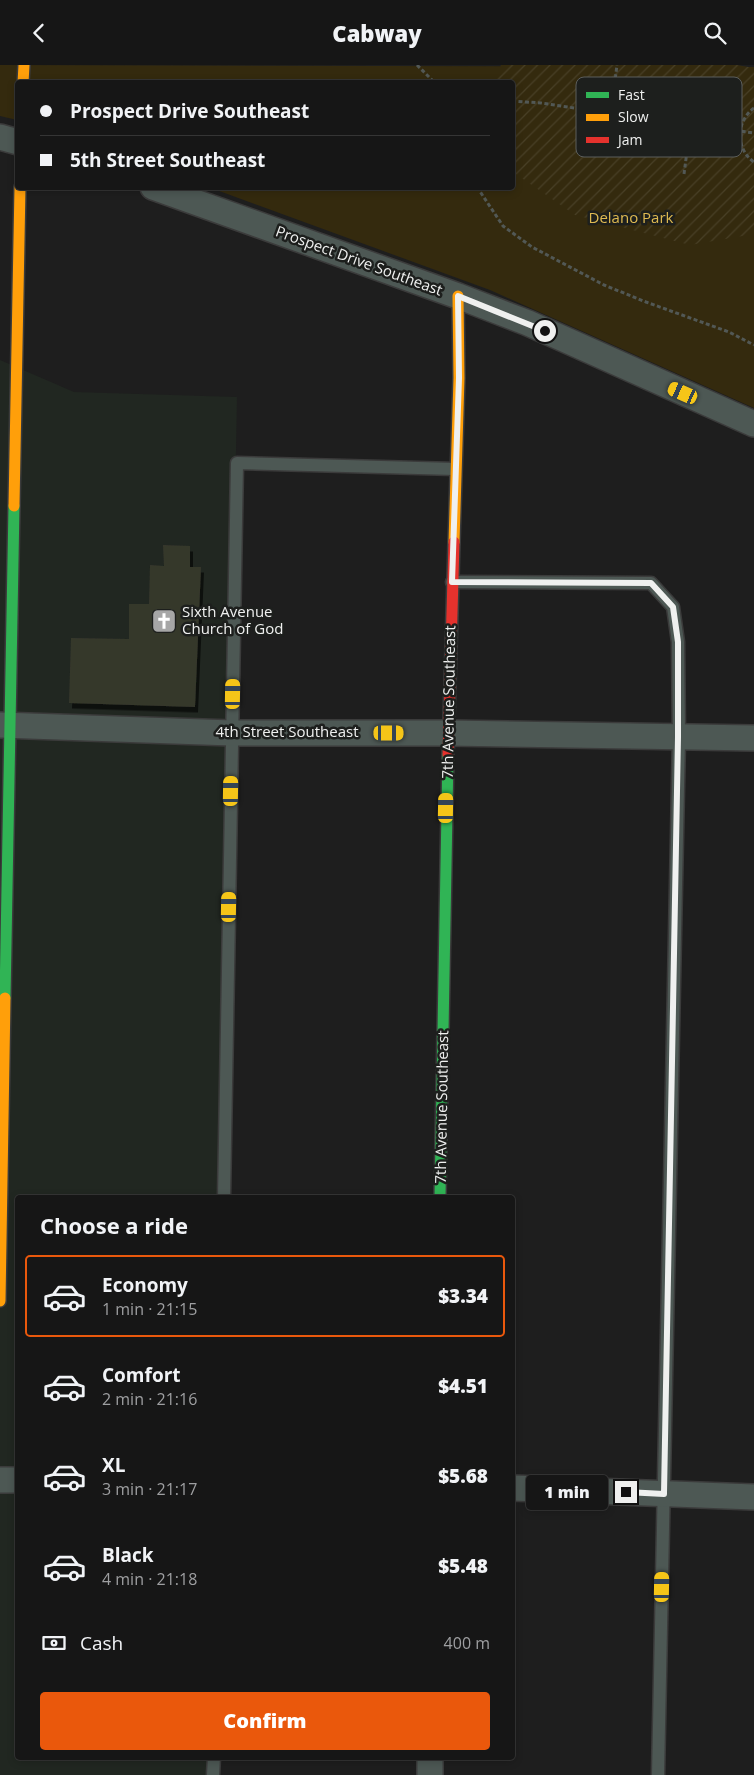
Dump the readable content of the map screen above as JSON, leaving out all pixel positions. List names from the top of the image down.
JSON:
{
  "streets": {
    "main road": ["7th Avenue Southeast"],
    "street": ["Prospect Drive Southeast", "4th Street Southeast"]
  },
  "crossings": [
    ["Prospect Drive Southeast", "7th Avenue Southeast"],
    ["7th Avenue Southeast", "4th Street Southeast"]
  ],
  "parks": ["Delano Park"],
  "places": {
    "church": ["Sixth Avenue Church of God"]
  },
  "legend": ["Fast", "Slow", "Jam"],
  "page": {
    "header": "Cabway",
    "banner": ["Prospect Drive Southeast", "5th Street Southeast"],
    "heading": "Choose a ride",
    "list": [
      {
        "name": "Economy",
        "note": "1 min · 21:15",
        "value": "$3.34"
      },
      {
        "name": "Comfort",
        "note": "2 min · 21:16",
        "value": "$4.51"
      },
      {
        "name": "XL",
        "note": "3 min · 21:17",
        "value": "$5.68"
      },
      {
        "name": "Black",
        "note": "4 min · 21:18",
        "value": "$5.48"
      }
    ],
    "bubble": "1 min",
    "pay": ["Cash", "400 m"],
    "buttons": "Confirm"
  }
}
